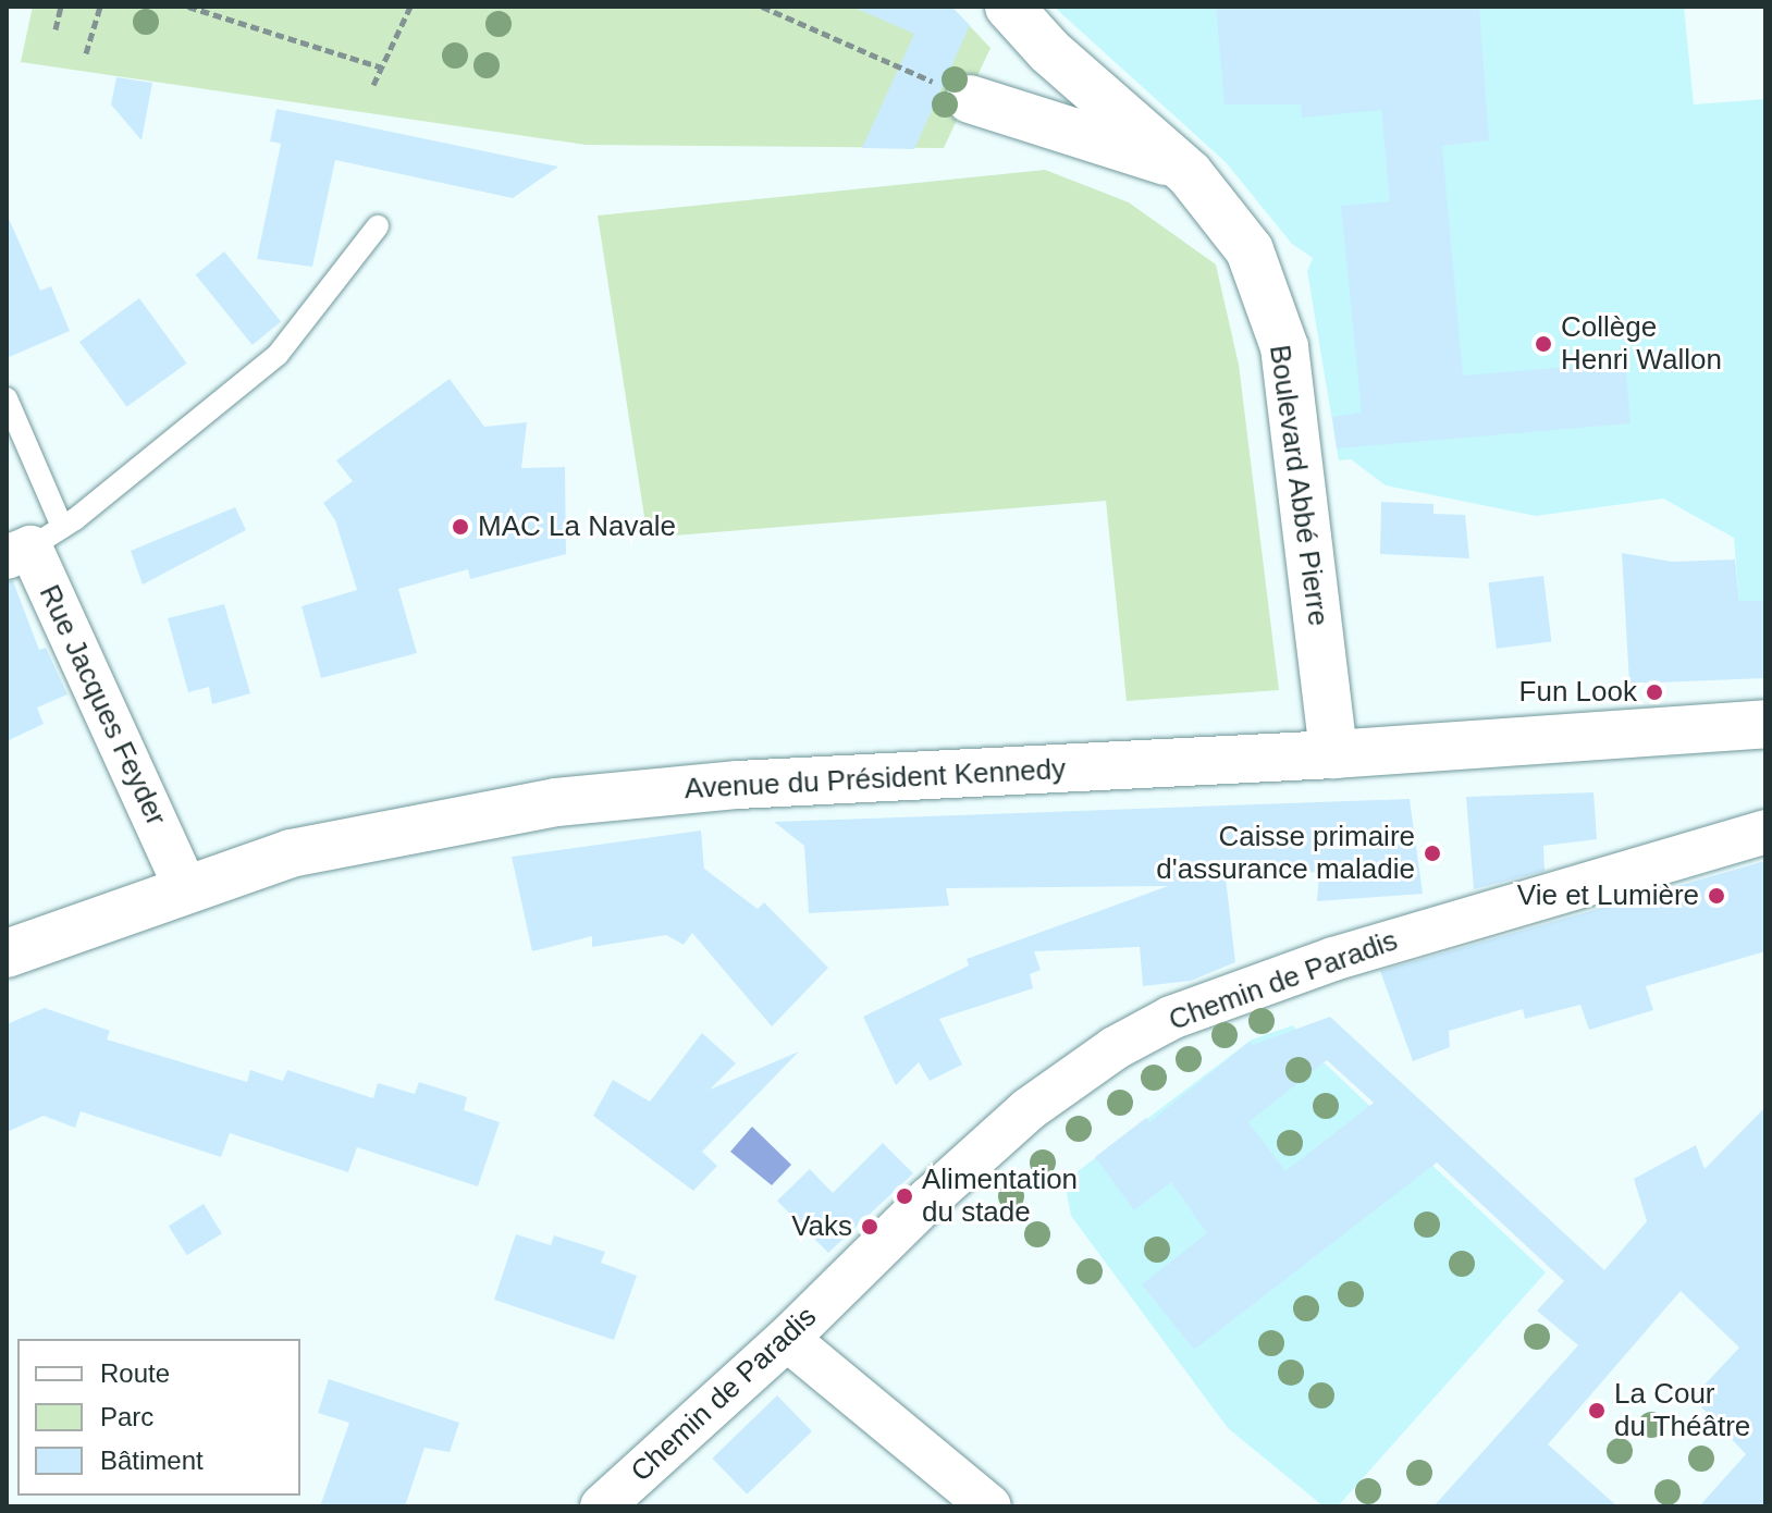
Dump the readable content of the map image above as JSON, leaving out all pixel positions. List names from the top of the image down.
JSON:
{
  "streets": {
    "main road": ["Boulevard Abbé Pierre", "Avenue du Président Kennedy"],
    "street": ["Rue Jacques Feyder", "Chemin de Paradis"]
  },
  "crossings": [
    ["Boulevard Abbé Pierre", "Avenue du Président Kennedy"],
    ["Rue Jacques Feyder", "Avenue du Président Kennedy"]
  ],
  "places": [
    "Collège Henri Wallon",
    "MAC La Navale",
    "Fun Look",
    "Caisse primaire d'assurance maladie",
    "Vie et Lumière",
    "Alimentation du stade",
    "Vaks",
    "La Cour du Théâtre"
  ],
  "legend": ["Route", "Parc", "Bâtiment"]
}
